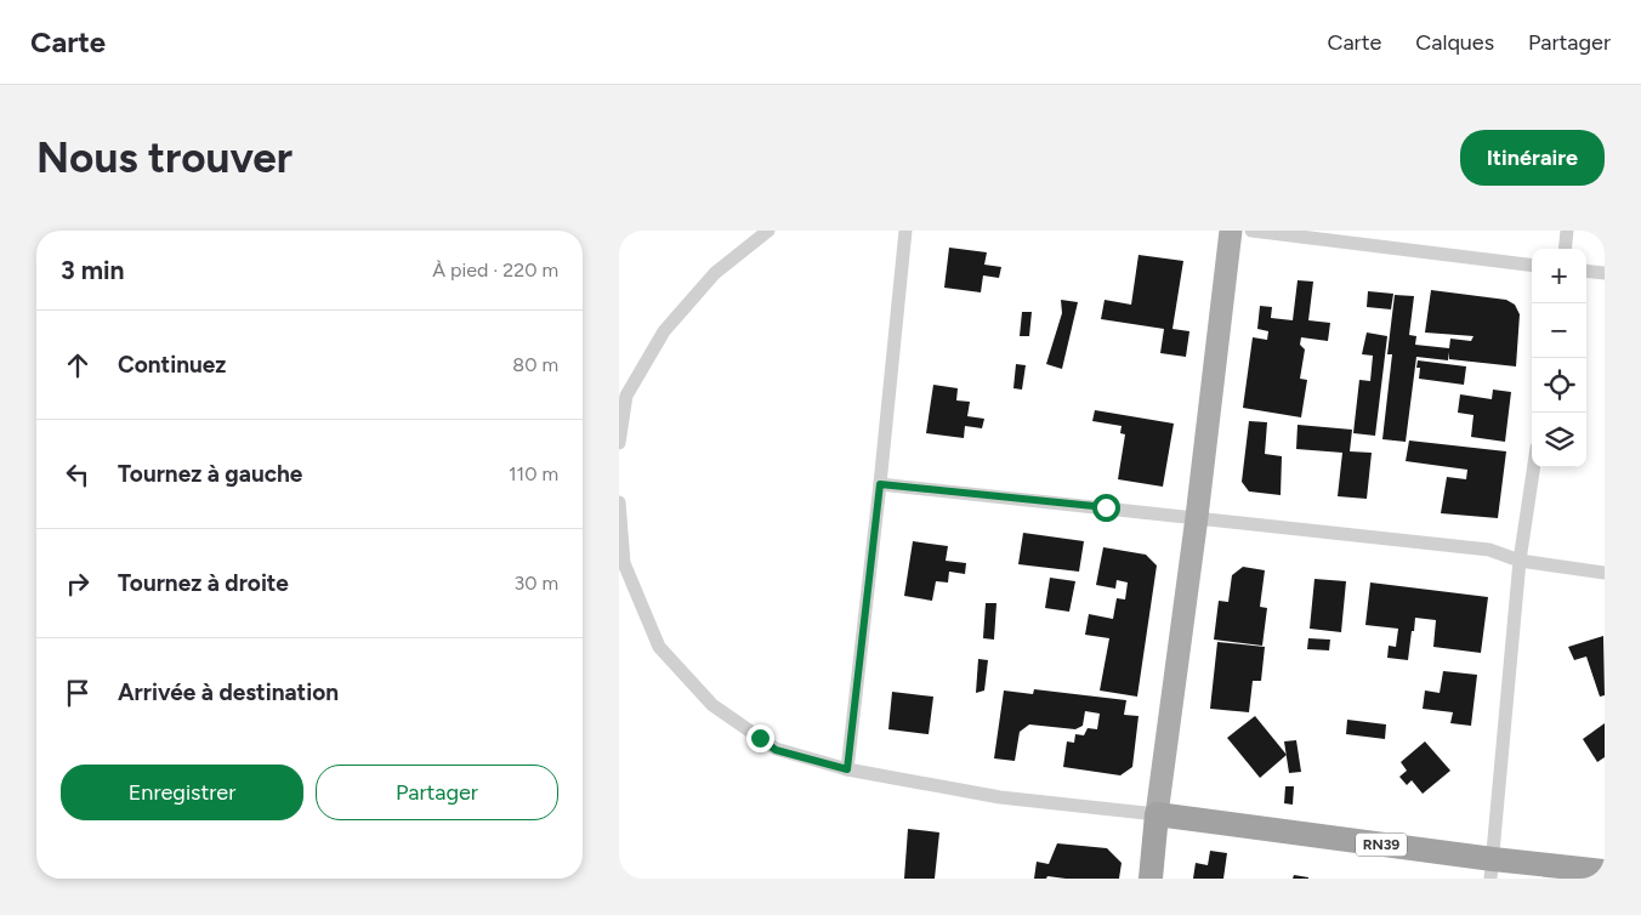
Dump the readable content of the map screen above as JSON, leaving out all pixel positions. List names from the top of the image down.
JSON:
{
  "streets": {
    "highway": ["RN39"]
  },
  "page": {
    "header": "Carte",
    "nav": ["Carte", "Calques", "Partager"],
    "buttons": [
      "Itinéraire",
      ["Enregistrer", "Partager"]
    ],
    "title": "Nous trouver",
    "heading": ["3 min", "À pied · 220 m"],
    "map_buttons": ["+", "−"],
    "list": [
      ["Continuez", "80 m"],
      ["Tournez à gauche", "110 m"],
      ["Tournez à droite", "30 m"],
      "Arrivée à destination"
    ]
  }
}
